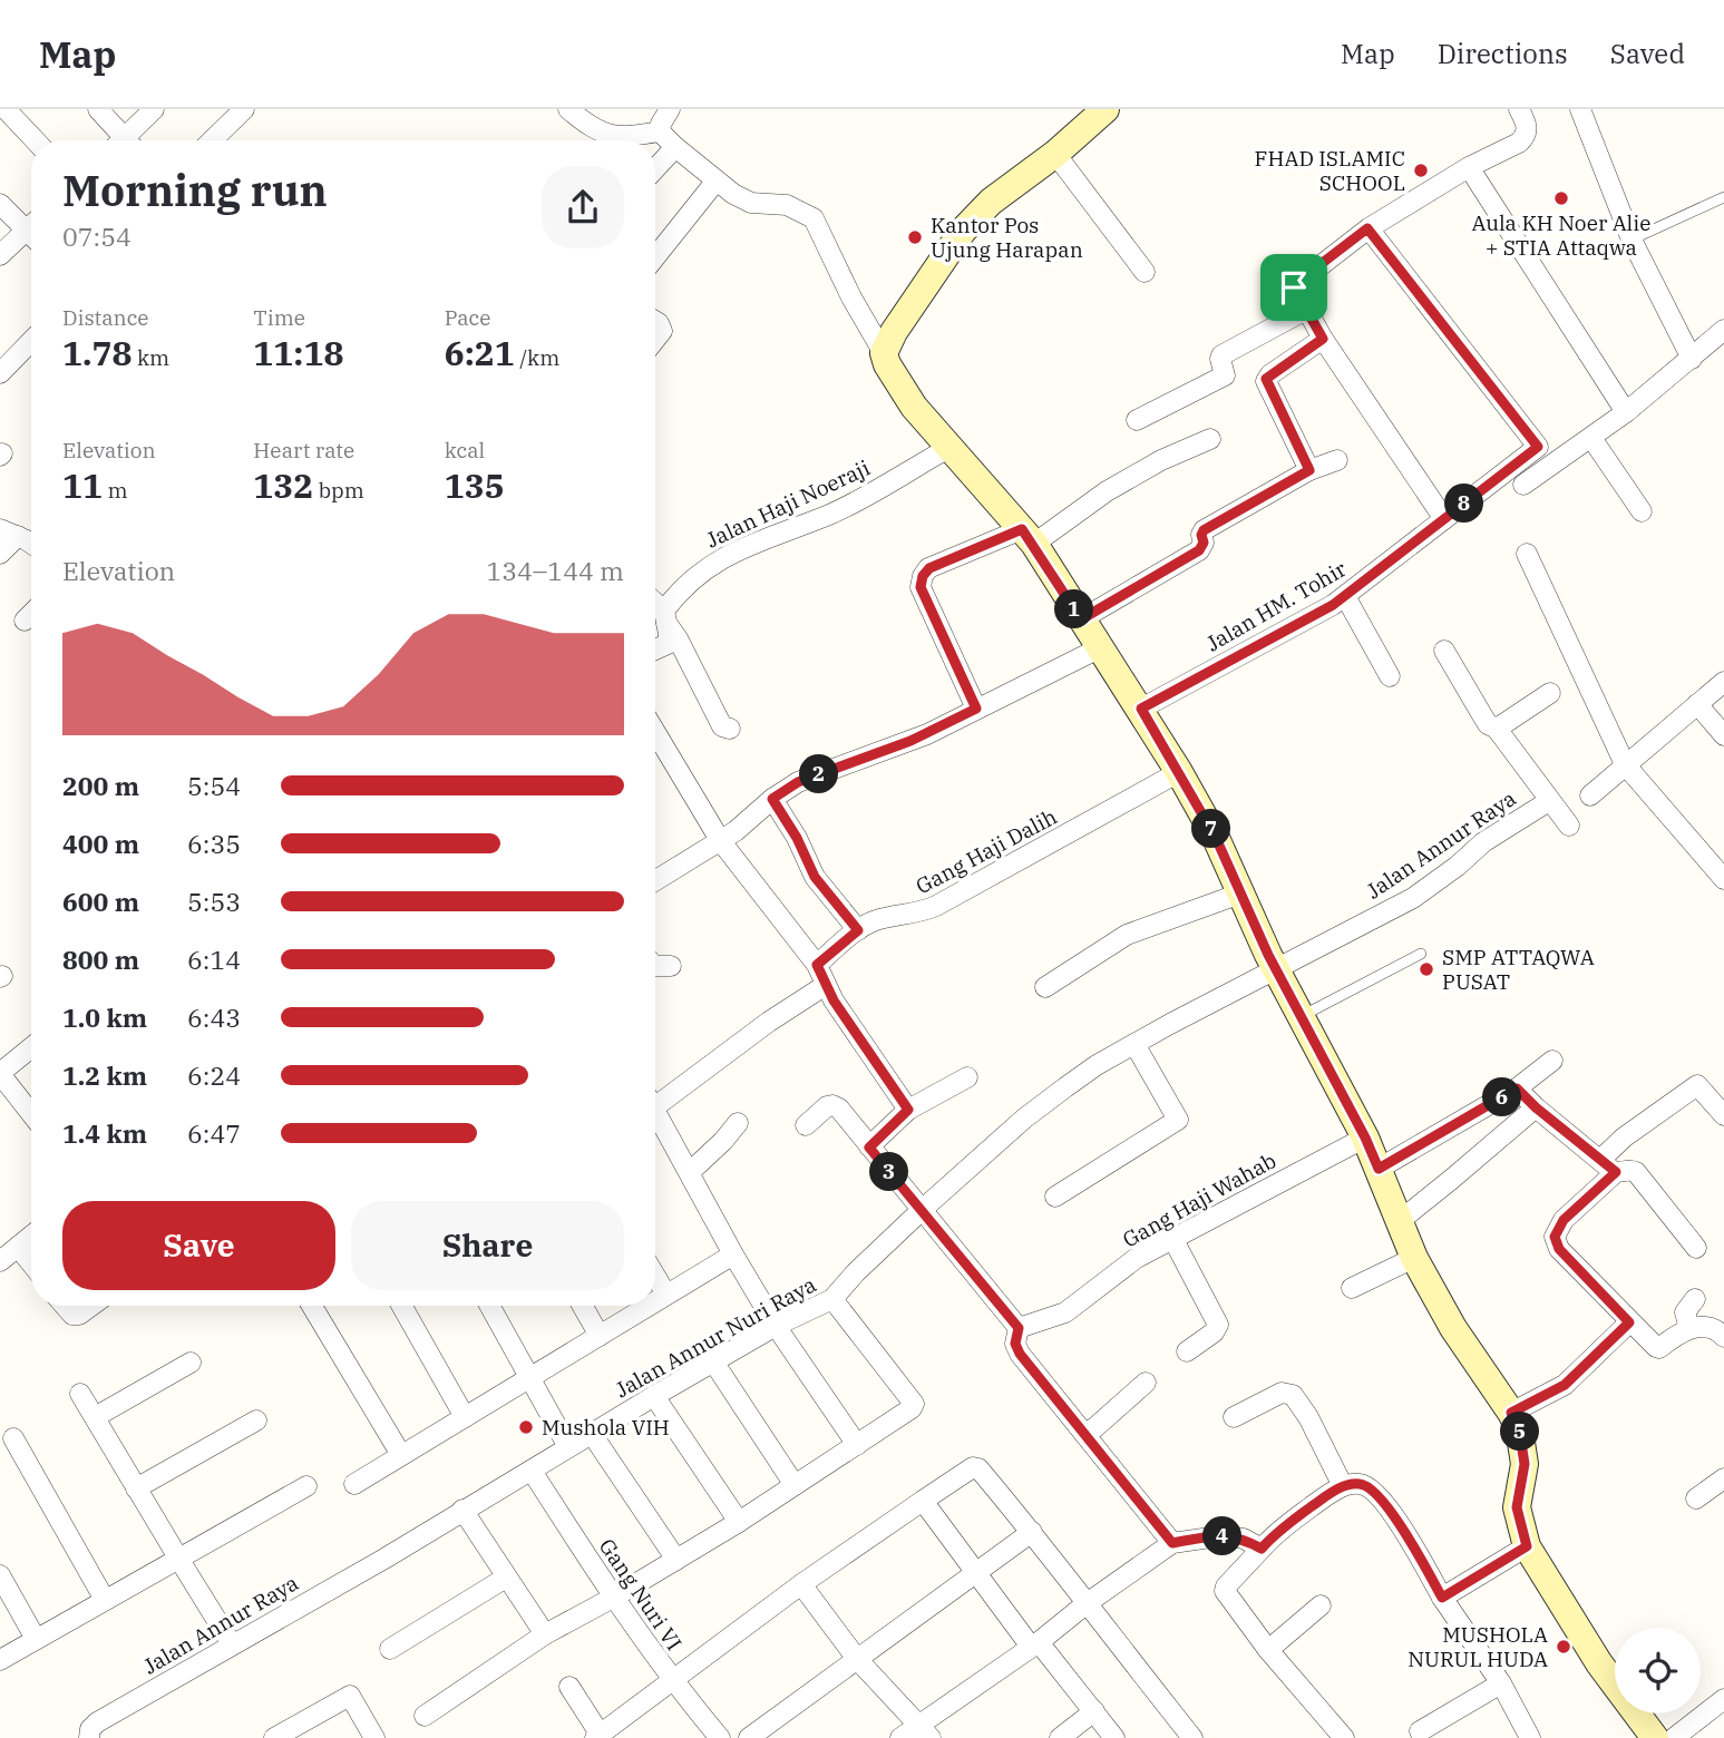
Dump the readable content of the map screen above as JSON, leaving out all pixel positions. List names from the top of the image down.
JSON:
{
  "streets": {
    "street": [
      "Jalan Haji Noeraji",
      "Jalan HM. Tohir",
      "Jalan Annur Raya",
      "Gang Haji Dalih",
      "Gang Haji Wahab",
      "Jalan Annur Nuri Raya",
      "Gang Nuri VI"
    ]
  },
  "crossings": [
    ["Jalan Annur Raya", "Jalan Annur Nuri Raya"],
    ["Jalan Annur Nuri Raya", "Gang Nuri VI"]
  ],
  "places": [
    "FHAD ISLAMIC SCHOOL",
    "Aula KH Noer Alie + STIA Attaqwa",
    "Kantor Pos Ujung Harapan",
    "SMP ATTAQWA PUSAT",
    "Mushola VIH",
    "MUSHOLA NURUL HUDA"
  ],
  "page": {
    "header": "Map",
    "nav": ["Map", "Directions", "Saved"],
    "heading": ["Morning run", "07:54"],
    "stats": [
      ["Distance", "1.78 km"],
      ["Time", "11:18"],
      ["Pace", "6:21 /km"],
      ["Elevation", "11 m"],
      ["Heart rate", "132 bpm"],
      ["kcal", "135"]
    ],
    "pins": [
      "8",
      "1",
      "2",
      "7",
      "6",
      "3",
      "5",
      "4"
    ],
    "chart": ["Elevation", "134–144 m"],
    "list": [
      {
        "name": "200 m",
        "note": "5:54"
      },
      {
        "name": "400 m",
        "note": "6:35"
      },
      {
        "name": "600 m",
        "note": "5:53"
      },
      {
        "name": "800 m",
        "note": "6:14"
      },
      {
        "name": "1.0 km",
        "note": "6:43"
      },
      {
        "name": "1.2 km",
        "note": "6:24"
      },
      {
        "name": "1.4 km",
        "note": "6:47"
      }
    ],
    "buttons": ["Save", "Share"]
  }
}
